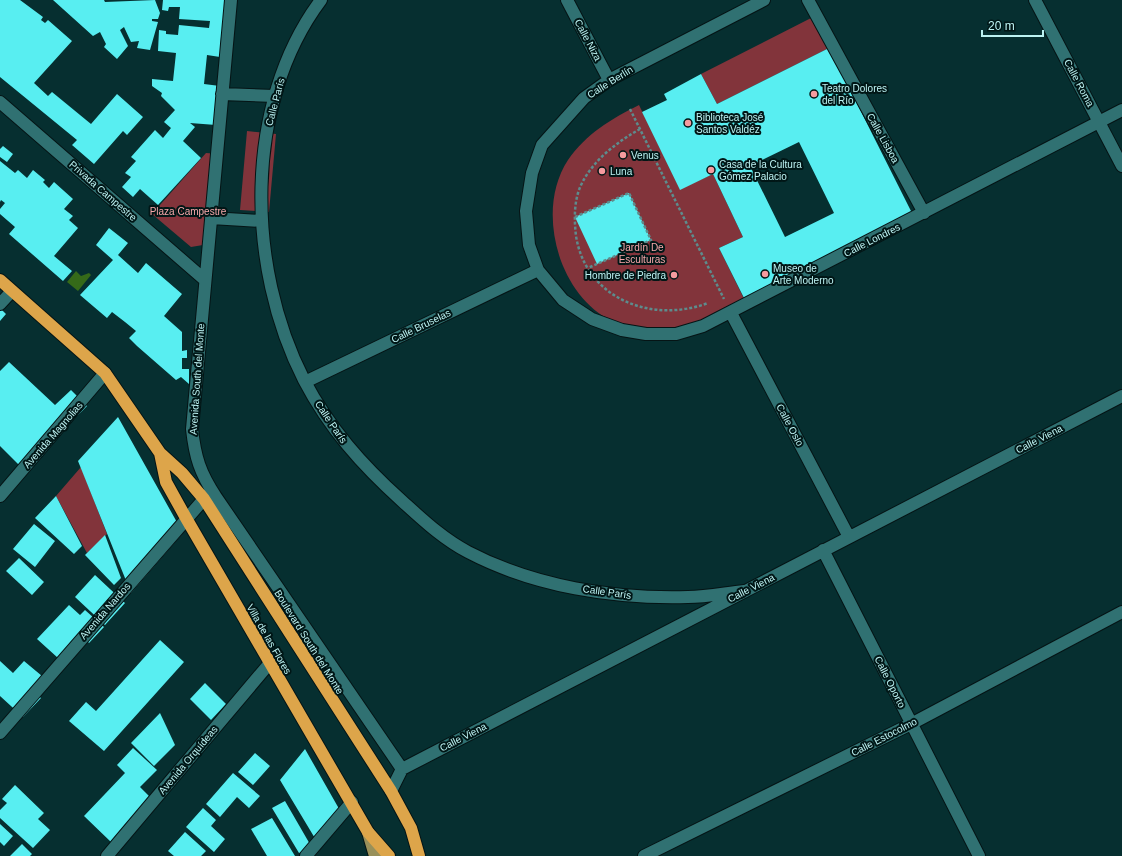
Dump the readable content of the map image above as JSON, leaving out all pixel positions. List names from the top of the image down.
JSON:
{
  "streets": {
    "highway": ["Villa de las Flores", "Boulevard South del Monte"],
    "street": [
      "Calle Niza",
      "Calle Berlín",
      "Calle Roma",
      "Calle París",
      "Calle Lisboa",
      "Privada Campestre",
      "Calle Londres",
      "Calle Bruselas",
      "Avenida South del Monte",
      "Calle Oslo",
      "Avenida Magnolias",
      "Calle Viena",
      "Avenida Nardos",
      "Calle Oporto",
      "Calle Estocolmo",
      "Avenida Orquídeas"
    ]
  },
  "crossings": [
    ["Calle Niza", "Calle Berlín"],
    ["Calle Berlín", "Calle Londres"],
    ["Calle Berlín", "Calle Bruselas"],
    ["Calle Roma", "Calle Londres"],
    ["Calle París", "Calle Bruselas"],
    ["Calle París", "Calle Viena"],
    ["Calle Lisboa", "Calle Londres"],
    ["Privada Campestre", "Avenida South del Monte"],
    ["Calle Londres", "Calle Bruselas"],
    ["Calle Londres", "Calle Oslo"],
    ["Avenida South del Monte", "Calle Viena"],
    ["Avenida South del Monte", "Avenida Nardos"],
    ["Avenida South del Monte", "Boulevard South del Monte"],
    ["Calle Oslo", "Calle Viena"],
    ["Calle Viena", "Calle Oporto"],
    ["Avenida Nardos", "Villa de las Flores"],
    ["Avenida Nardos", "Boulevard South del Monte"],
    ["Villa de las Flores", "Boulevard South del Monte"],
    ["Villa de las Flores", "Avenida Orquídeas"],
    ["Calle Oporto", "Calle Estocolmo"]
  ],
  "parks": ["Plaza Campestre", "Jardín De Esculturas"],
  "places": [
    "Teatro Dolores del Río",
    "Biblioteca José Santos Valdéz",
    "Venus",
    "Casa de la Cultura Gómez Palacio",
    "Luna",
    "Museo de Arte Moderno",
    "Hombre de Piedra"
  ],
  "scale_bar": "20 m"
}
